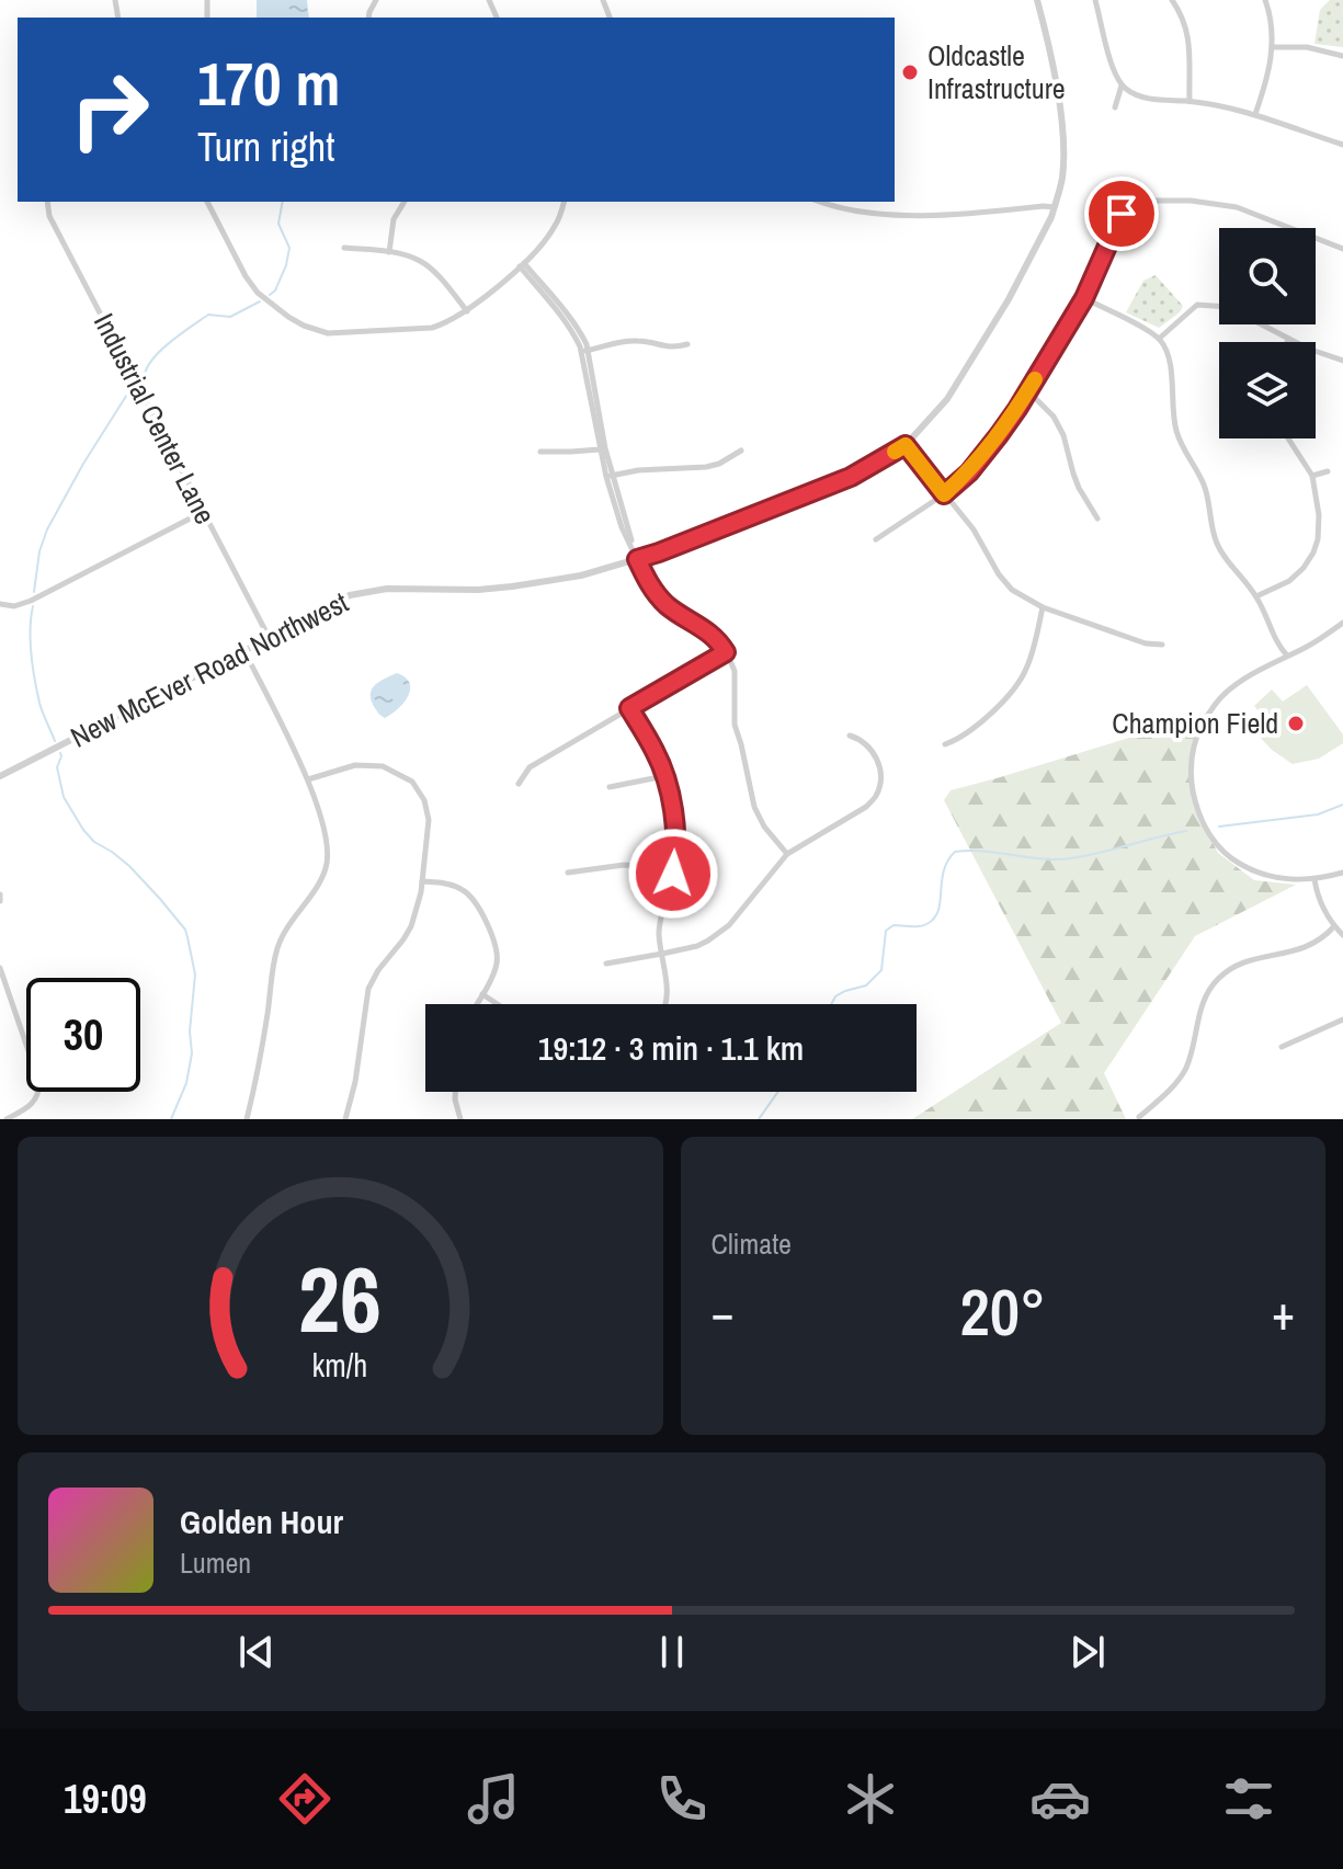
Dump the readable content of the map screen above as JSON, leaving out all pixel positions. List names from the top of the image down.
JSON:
{
  "streets": {
    "street": ["Industrial Center Lane", "New McEver Road Northwest"]
  },
  "crossings": [
    ["Industrial Center Lane", "New McEver Road Northwest"]
  ],
  "places": ["Oldcastle Infrastructure", "Champion Field"],
  "page": {
    "turn": ["170 m", "Turn right"],
    "limit": "30",
    "trip": "19:12 · 3 min · 1.1 km",
    "tile": "Climate",
    "heat": ["−", "20°", "+"],
    "song": ["Golden Hour", "Lumen"],
    "tabs": "19:09",
    "gauge": ["26", "km/h"]
  }
}
